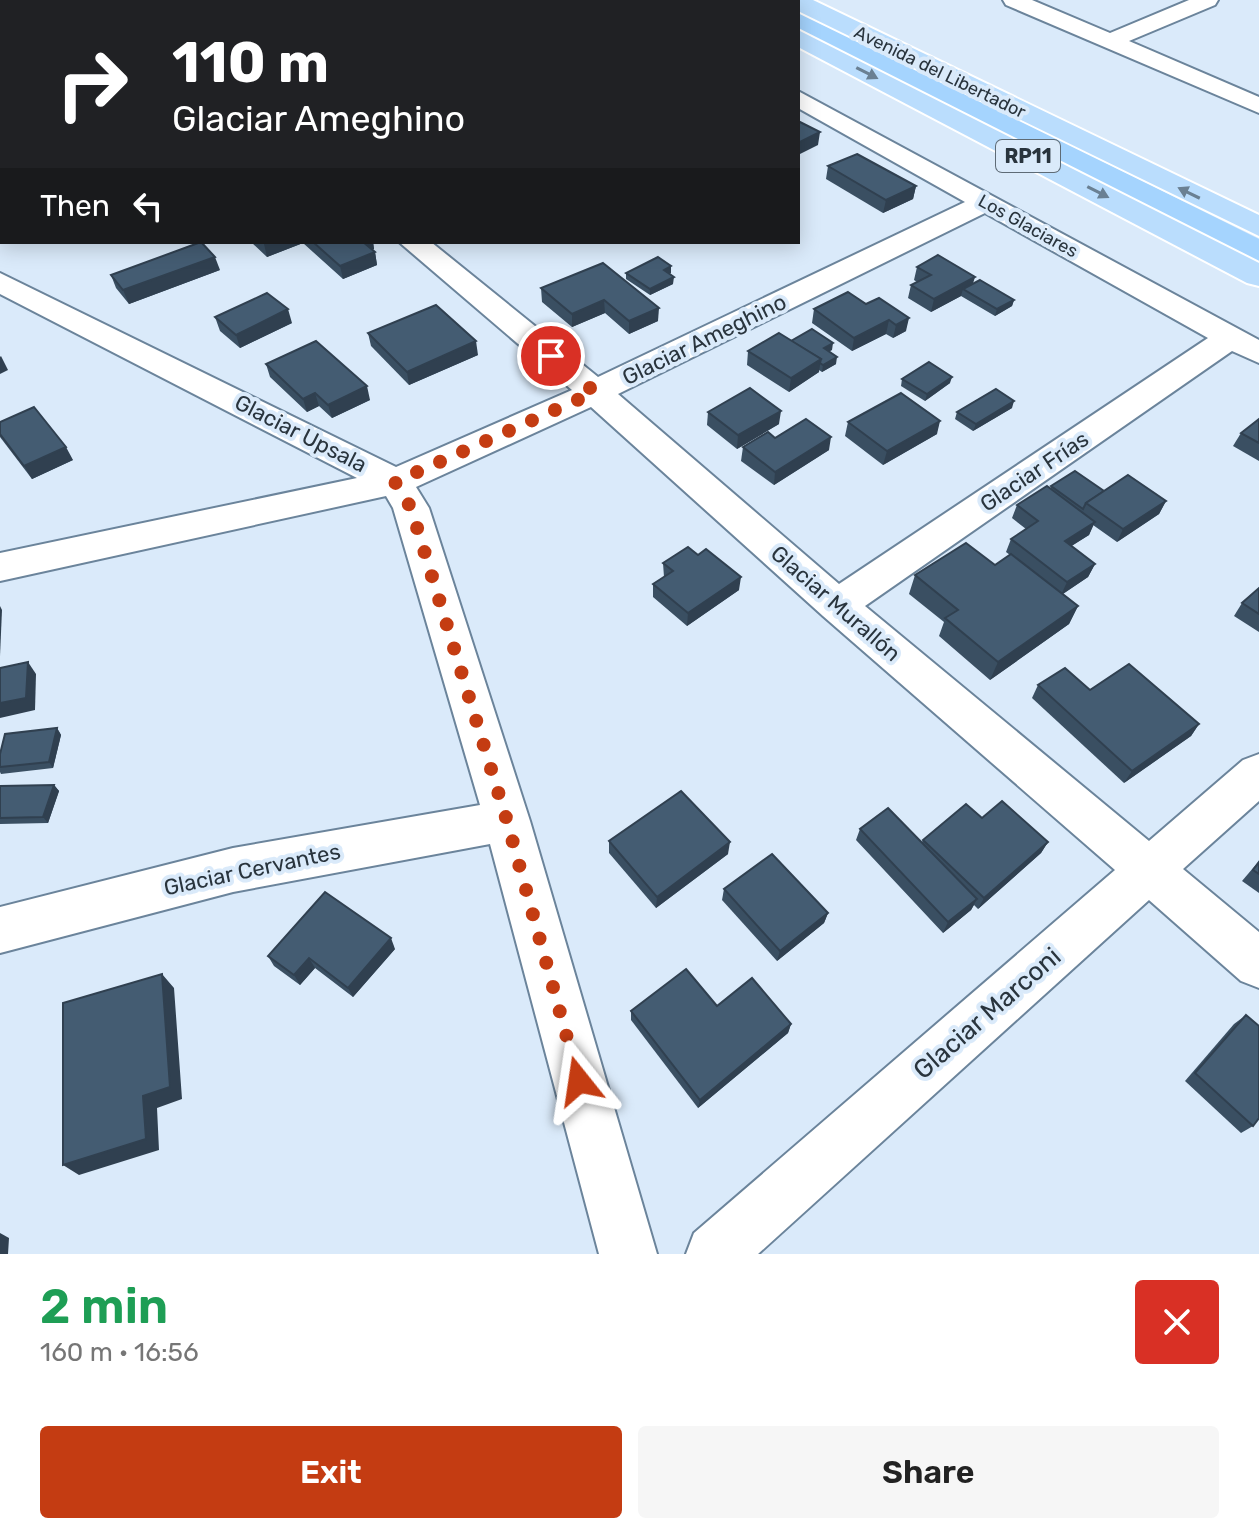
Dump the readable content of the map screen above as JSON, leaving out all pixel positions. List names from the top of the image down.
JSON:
{
  "streets": {
    "main road": ["Avenida del Libertador", "RP11"],
    "street": [
      "Los Glaciares",
      "Glaciar Ameghino",
      "Glaciar Upsala",
      "Glaciar Frías",
      "Glaciar Murallón",
      "Glaciar Cervantes",
      "Glaciar Marconi"
    ]
  },
  "crossings": [
    ["Los Glaciares", "Glaciar Ameghino"],
    ["Los Glaciares", "Glaciar Frías"],
    ["Glaciar Ameghino", "Glaciar Upsala"],
    ["Glaciar Ameghino", "Glaciar Murallón"],
    ["Glaciar Frías", "Glaciar Murallón"],
    ["Glaciar Murallón", "Glaciar Marconi"]
  ],
  "page": {
    "turn": ["110 m", "Glaciar Ameghino"],
    "then": "Then",
    "heading": ["2 min", "160 m · 16:56"],
    "buttons": ["Exit", "Share"]
  }
}
